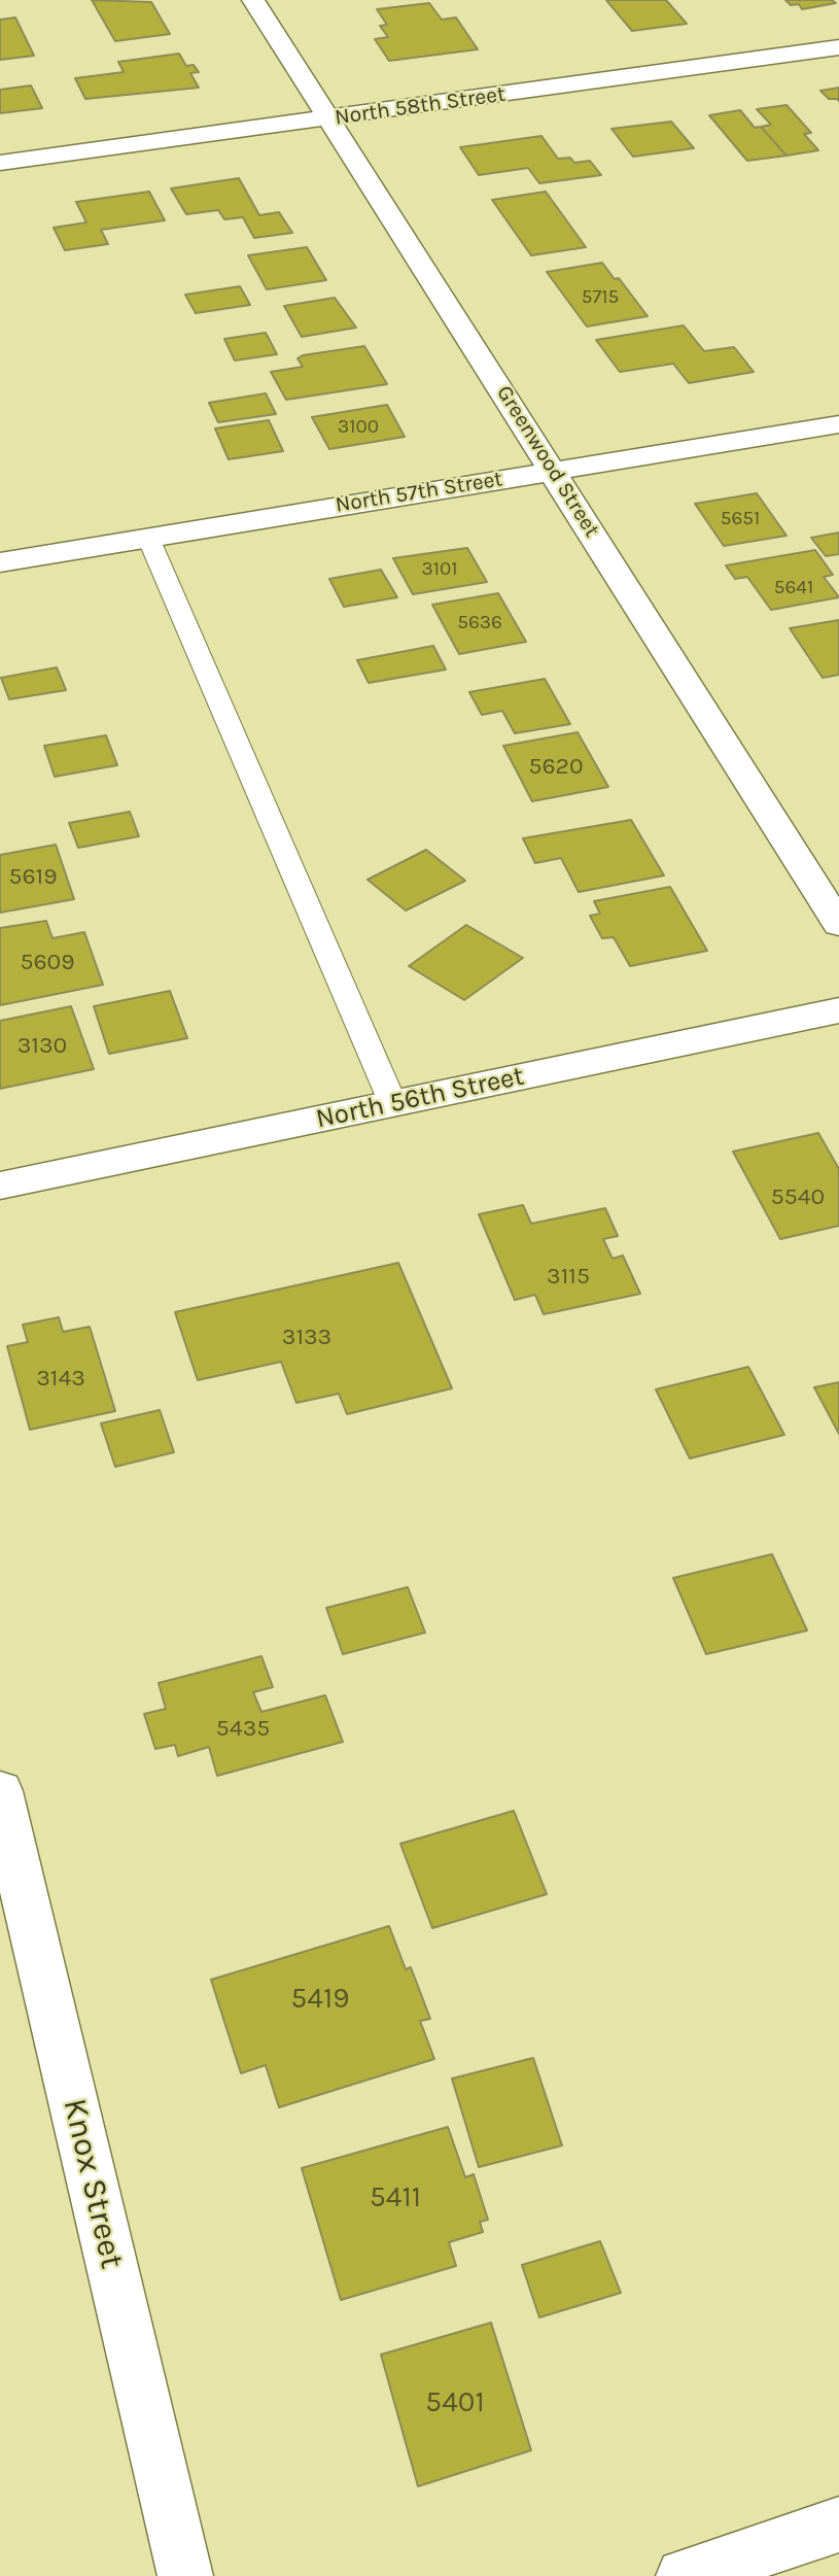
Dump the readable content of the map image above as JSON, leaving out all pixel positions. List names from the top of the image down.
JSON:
{
  "streets": {
    "street": [
      "North 58th Street",
      "Greenwood Street",
      "North 57th Street",
      "North 56th Street",
      "Knox Street"
    ]
  },
  "crossings": [
    ["North 58th Street", "Greenwood Street"],
    ["Greenwood Street", "North 57th Street"]
  ],
  "house_numbers": [
    "5715",
    "3100",
    "5651",
    "3101",
    "5641",
    "5636",
    "5620",
    "5619",
    "5609",
    "3130",
    "5540",
    "3115",
    "3133",
    "3143",
    "5435",
    "5419",
    "5411",
    "5401"
  ]
}
